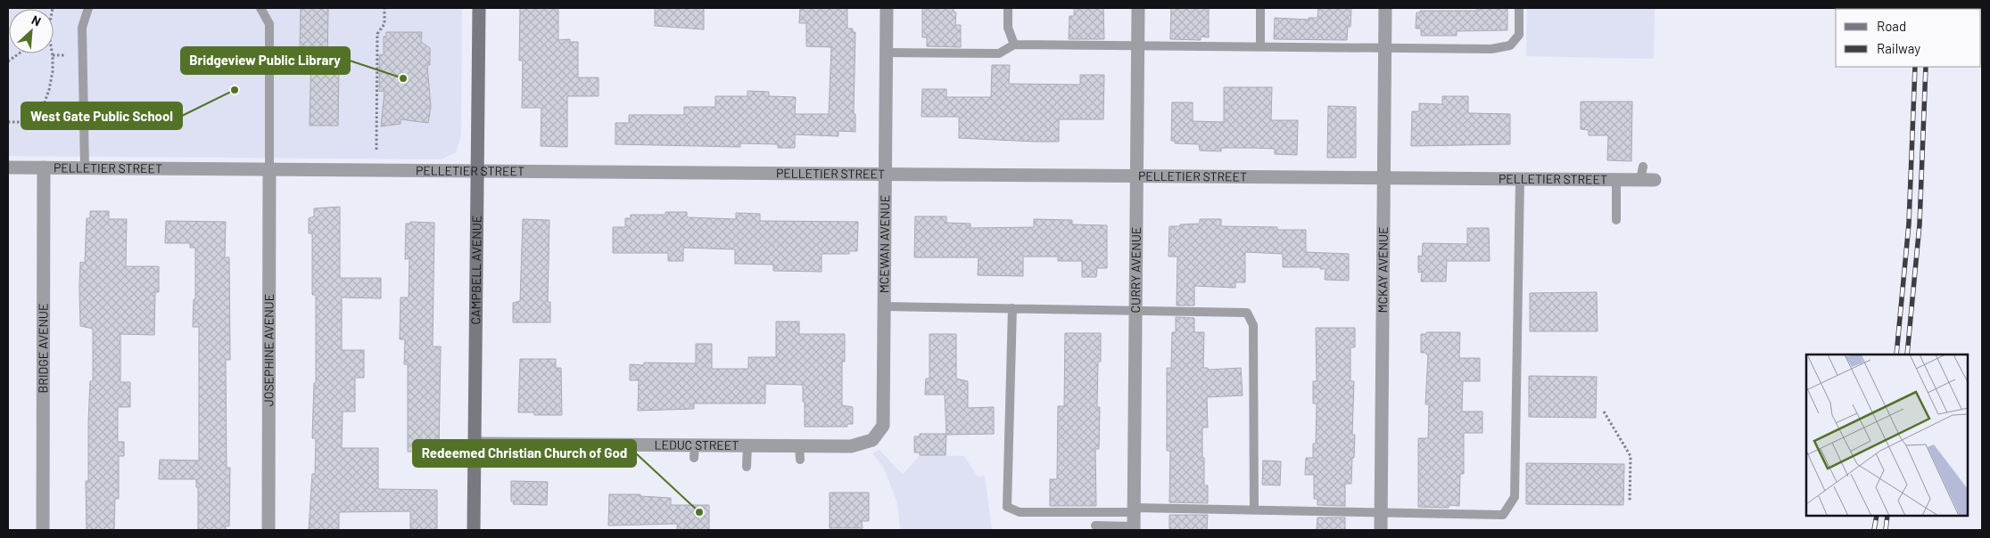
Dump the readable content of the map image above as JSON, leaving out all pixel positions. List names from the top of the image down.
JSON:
{
  "streets": {
    "street": [
      "PELLETIER STREET",
      "MCEWAN AVENUE",
      "CAMPBELL AVENUE",
      "CURRY AVENUE",
      "MCKAY AVENUE",
      "BRIDGE AVENUE",
      "JOSEPHINE AVENUE",
      "LEDUC STREET"
    ]
  },
  "crossings": [
    ["PELLETIER STREET", "MCEWAN AVENUE"],
    ["PELLETIER STREET", "CAMPBELL AVENUE"],
    ["PELLETIER STREET", "CURRY AVENUE"],
    ["PELLETIER STREET", "MCKAY AVENUE"],
    ["PELLETIER STREET", "BRIDGE AVENUE"],
    ["PELLETIER STREET", "JOSEPHINE AVENUE"],
    ["MCEWAN AVENUE", "LEDUC STREET"],
    ["CAMPBELL AVENUE", "LEDUC STREET"]
  ],
  "places": ["Bridgeview Public Library", "West Gate Public School", "Redeemed Christian Church of God"],
  "legend": ["Road", "Railway"],
  "north": "top right"
}
